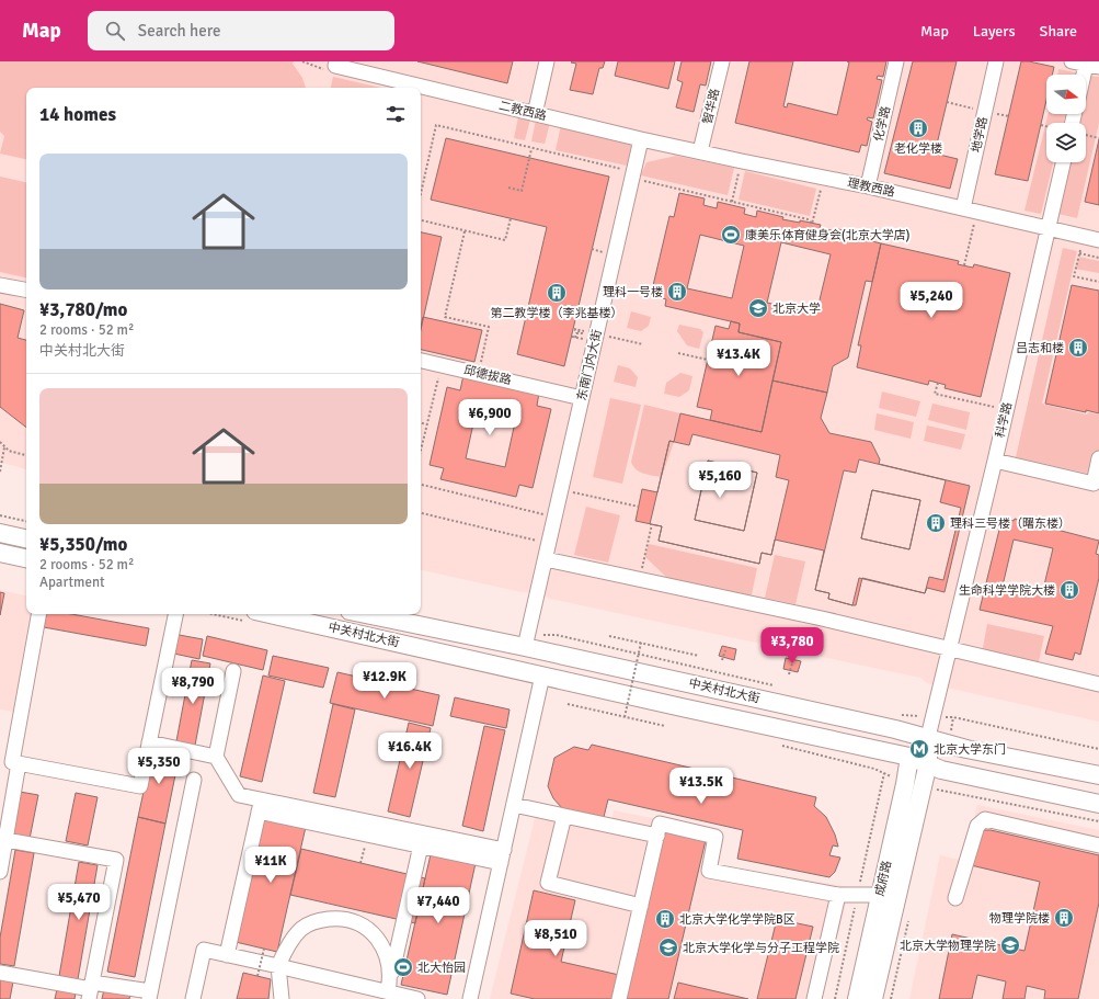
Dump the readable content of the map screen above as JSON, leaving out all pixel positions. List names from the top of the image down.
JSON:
{
  "streets": {
    "main road": ["中关村北大街", "成府路"],
    "street": [
      "智华路",
      "二教西路",
      "化学路",
      "地学路",
      "理教西路",
      "东南门内大街",
      "邱德拔路",
      "科学路"
    ]
  },
  "crossings": [
    ["智华路", "理教西路"],
    ["二教西路", "理教西路"],
    ["二教西路", "东南门内大街"],
    ["化学路", "理教西路"],
    ["地学路", "理教西路"],
    ["理教西路", "东南门内大街"],
    ["理教西路", "科学路"],
    ["东南门内大街", "邱德拔路"],
    ["东南门内大街", "中关村北大街"],
    ["科学路", "中关村北大街"],
    ["科学路", "成府路"],
    ["中关村北大街", "成府路"]
  ],
  "places": {
    "building": [
      "老化学楼",
      "理科一号楼",
      "第二教学楼（李兆基楼）",
      "吕志和楼",
      "理科三号楼（曙东楼）",
      "生命科学学院大楼",
      "物理学院楼",
      "北京大学化学学院B区"
    ],
    "sports": ["康美乐体育健身会(北京大学店)", "北大怡园"],
    "school or university": ["北京大学", "北京大学物理学院", "北京大学化学与分子工程学院"],
    "metro station": ["北京大学东门"]
  },
  "north": "right",
  "page": {
    "header": "Map",
    "search": "Search here",
    "nav": ["Map", "Layers", "Share"],
    "heading": "14 homes",
    "list": [
      {
        "name": "¥3,780/mo",
        "note": "2 rooms · 52 m² · 中关村北大街"
      },
      {
        "name": "¥5,350/mo",
        "note": "2 rooms · 52 m² · Apartment"
      }
    ],
    "price": [
      "¥5,240",
      "¥13.4K",
      "¥6,900",
      "¥5,160",
      "¥3,780",
      "¥12.9K",
      "¥8,790",
      "¥16.4K",
      "¥5,350",
      "¥13.5K",
      "¥11K",
      "¥5,470",
      "¥7,440",
      "¥8,510"
    ]
  }
}
